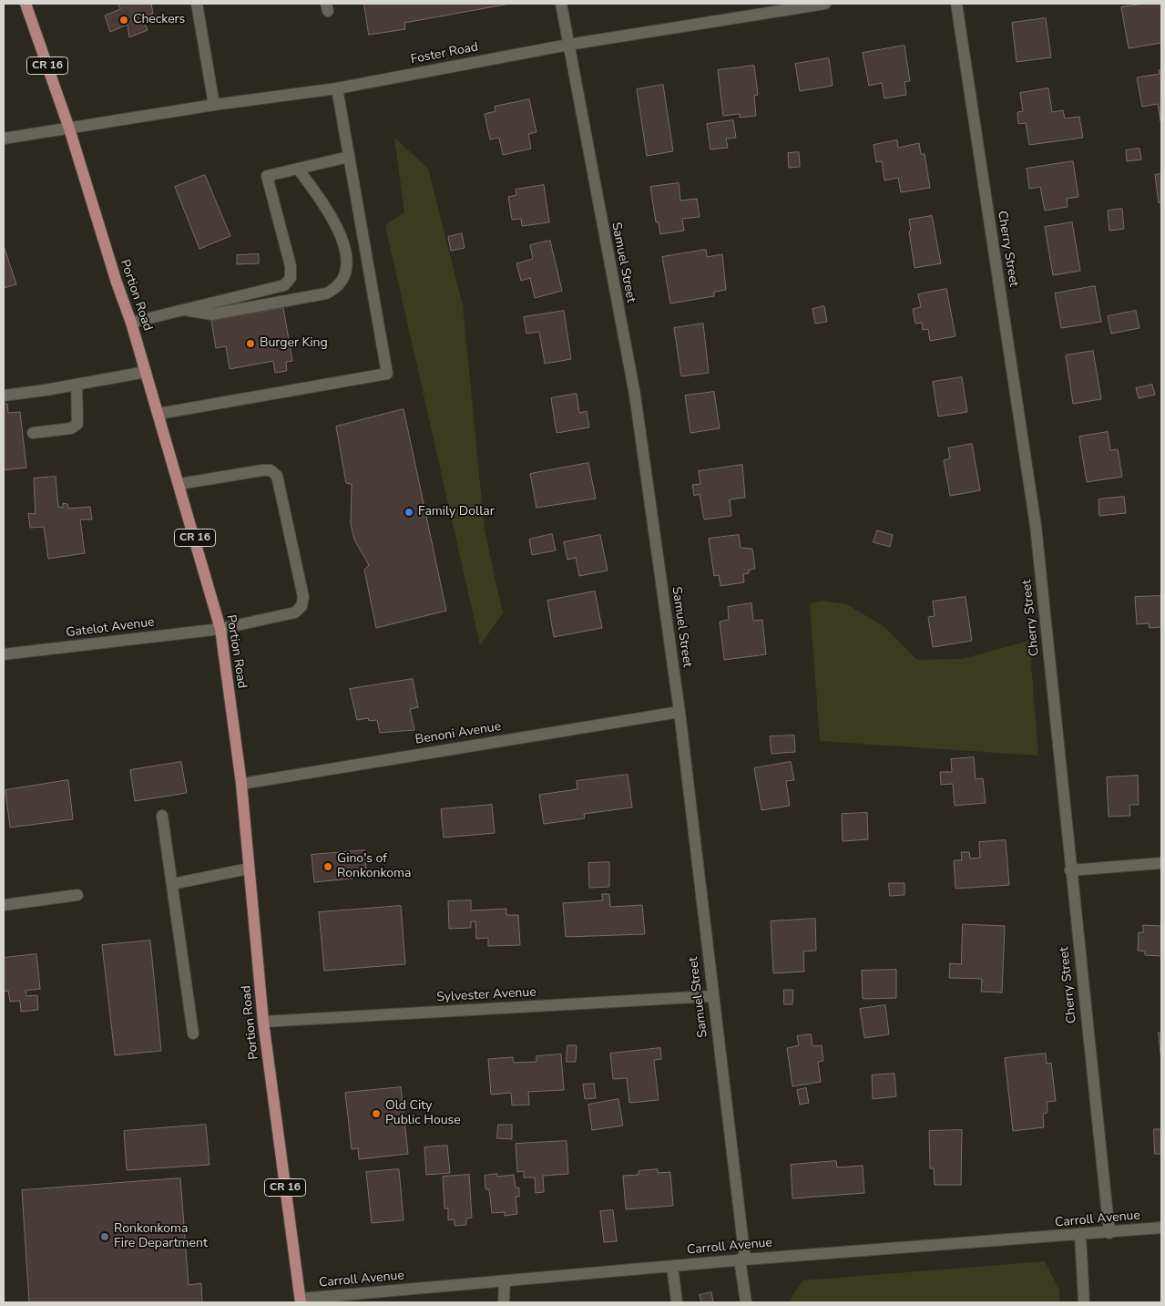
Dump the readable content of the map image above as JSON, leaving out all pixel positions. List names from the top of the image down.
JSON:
{
  "streets": {
    "main road": ["CR 16", "Portion Road"],
    "street": [
      "Foster Road",
      "Cherry Street",
      "Samuel Street",
      "Gatelot Avenue",
      "Benoni Avenue",
      "Sylvester Avenue",
      "Carroll Avenue"
    ]
  },
  "crossings": [
    ["Foster Road", "Samuel Street"],
    ["Foster Road", "Portion Road"],
    ["Cherry Street", "Carroll Avenue"],
    ["Samuel Street", "Benoni Avenue"],
    ["Samuel Street", "Sylvester Avenue"],
    ["Samuel Street", "Carroll Avenue"],
    ["Portion Road", "Gatelot Avenue"],
    ["Portion Road", "Benoni Avenue"],
    ["Portion Road", "Sylvester Avenue"],
    ["Portion Road", "Carroll Avenue"]
  ],
  "places": [
    "Checkers",
    "Burger King",
    "Family Dollar",
    "Gino's of Ronkonkoma",
    "Old City Public House",
    "Ronkonkoma Fire Department"
  ]
}
